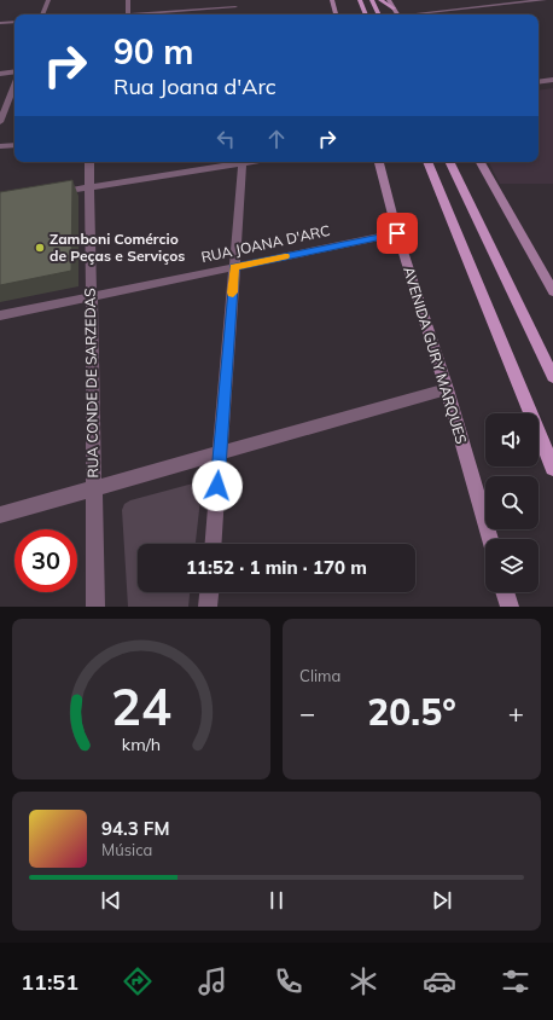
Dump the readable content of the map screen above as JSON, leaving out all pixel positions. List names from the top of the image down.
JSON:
{
  "streets": {
    "main road": ["AVENIDA GURY MARQUES"],
    "street": ["RUA JOANA D'ARC", "RUA CONDE DE SARZEDAS"]
  },
  "crossings": [
    ["RUA JOANA D'ARC", "AVENIDA GURY MARQUES"],
    ["RUA JOANA D'ARC", "RUA CONDE DE SARZEDAS"]
  ],
  "places": ["Zamboni Comércio de Peças e Serviços"],
  "page": {
    "turn": ["90 m", "Rua Joana d'Arc"],
    "limit": "30",
    "trip": "11:52 · 1 min · 170 m",
    "tile": "Clima",
    "heat": ["−", "20.5°", "+"],
    "song": ["94.3 FM", "Música"],
    "tabs": "11:51",
    "gauge": ["24", "km/h"]
  }
}
